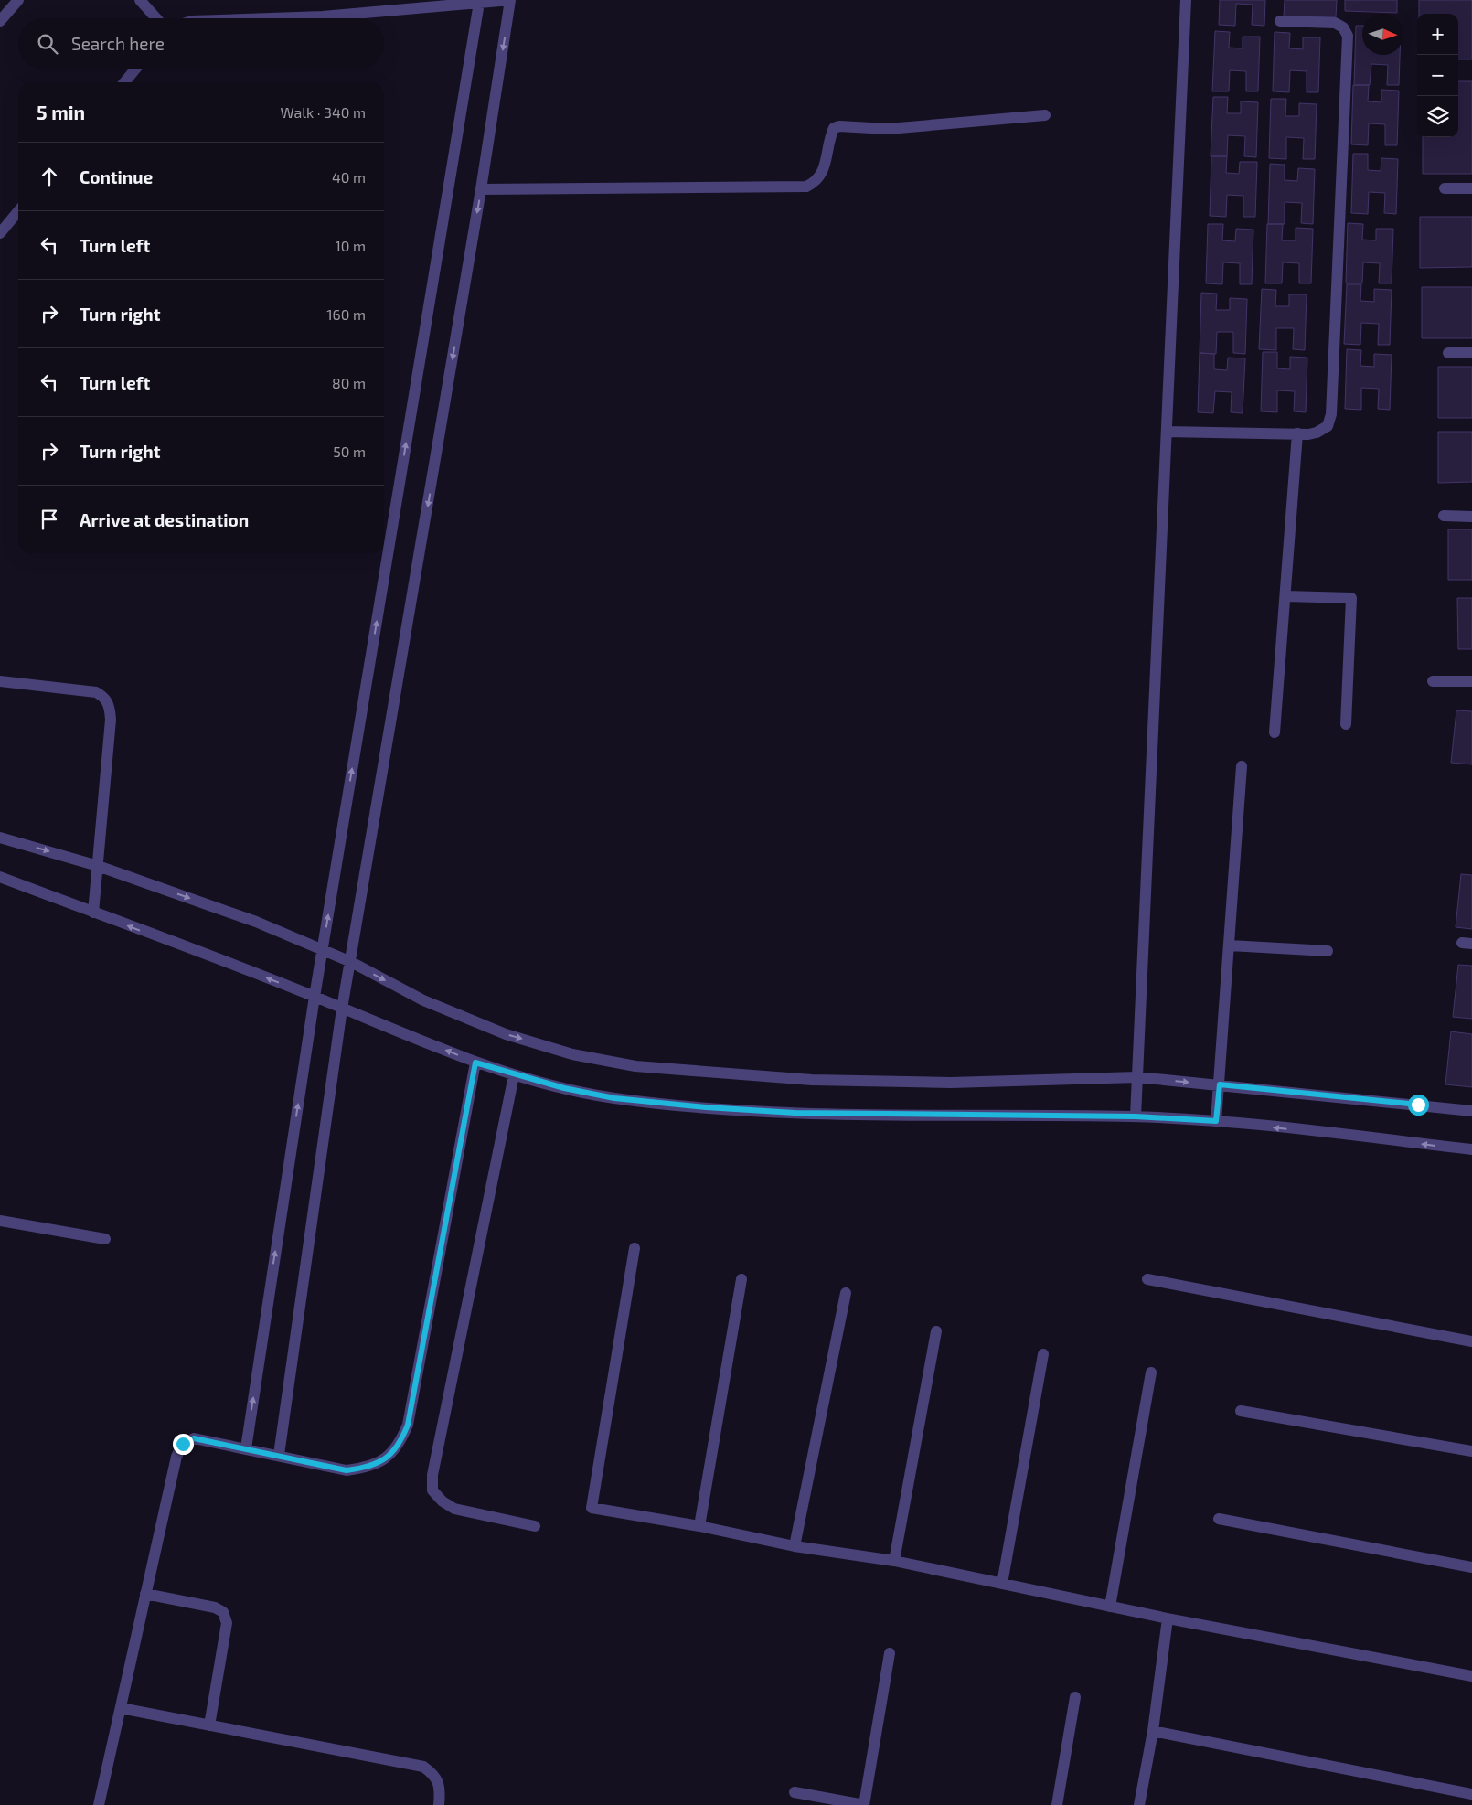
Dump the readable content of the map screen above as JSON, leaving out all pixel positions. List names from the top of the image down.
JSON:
{
  "north": "right",
  "page": {
    "map_buttons": ["+", "−"],
    "search": "Search here",
    "heading": ["5 min", "Walk · 340 m"],
    "list": [
      ["Continue", "40 m"],
      ["Turn left", "10 m"],
      ["Turn right", "160 m"],
      ["Turn left", "80 m"],
      ["Turn right", "50 m"],
      "Arrive at destination"
    ]
  }
}
